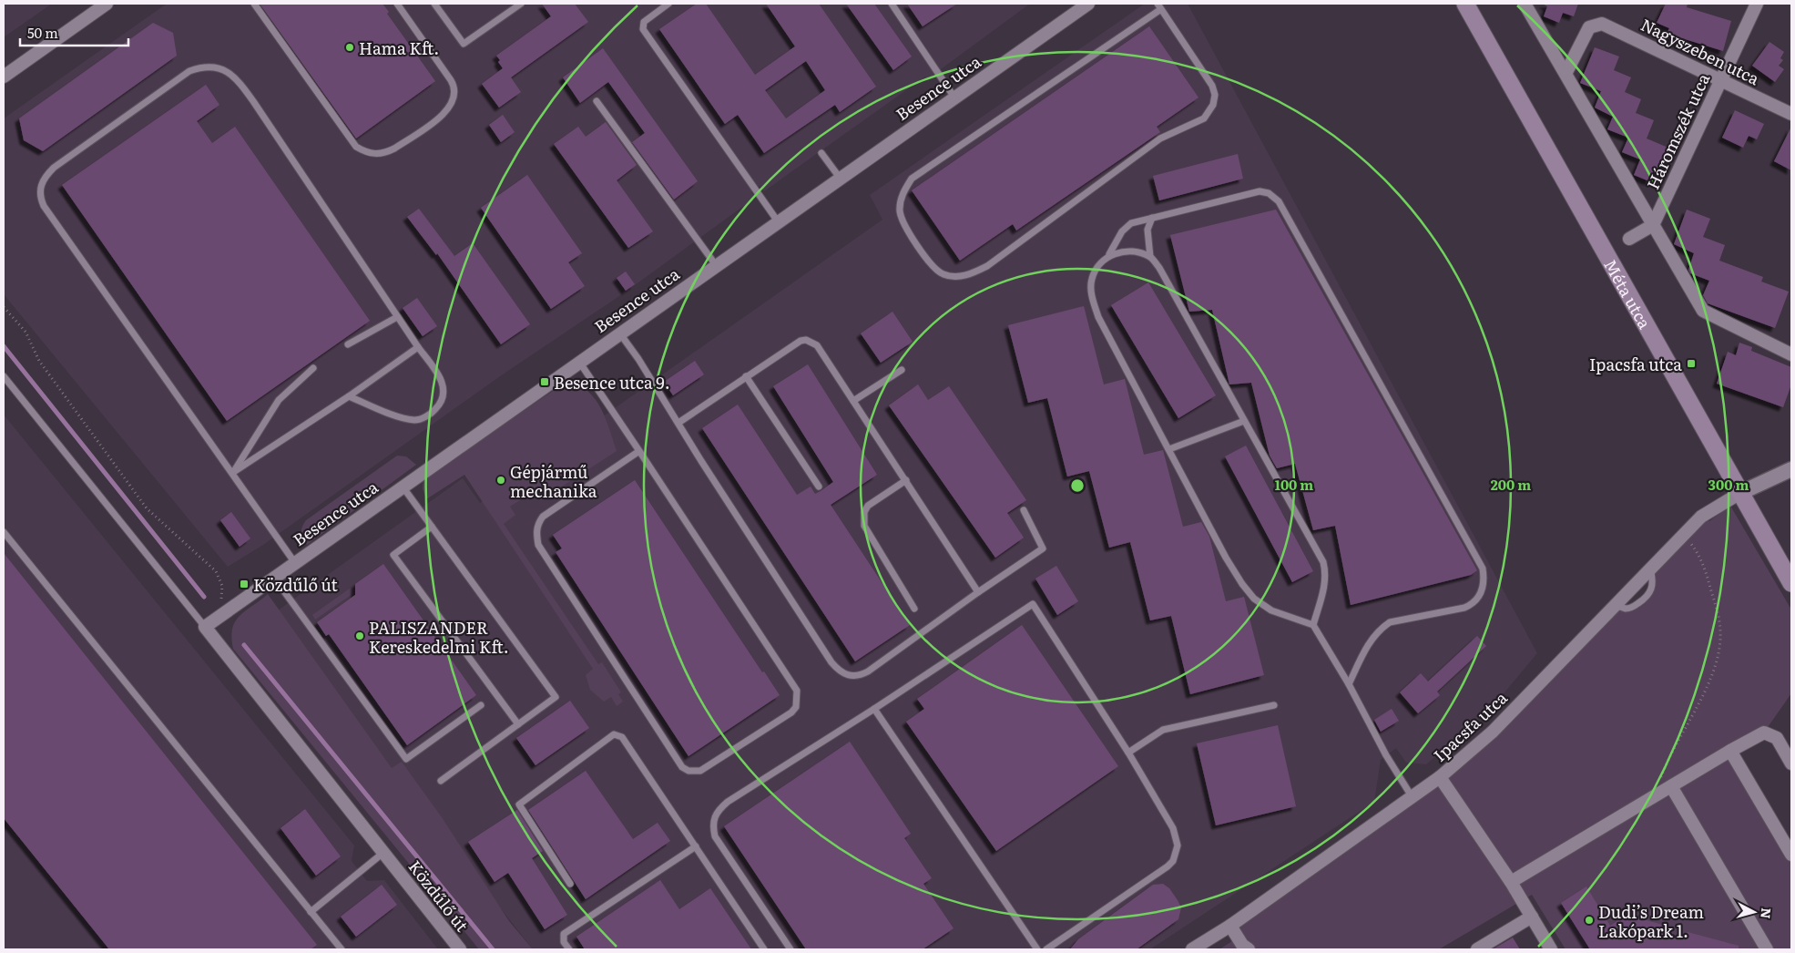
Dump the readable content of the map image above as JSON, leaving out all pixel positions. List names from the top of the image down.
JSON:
{
  "streets": {
    "main road": ["Méta utca"],
    "street": [
      "Nagyszeben utca",
      "Besence utca",
      "Háromszék utca",
      "Ipacsfa utca",
      "Közdűlő út"
    ]
  },
  "crossings": [
    ["Nagyszeben utca", "Háromszék utca"],
    ["Besence utca", "Közdűlő út"],
    ["Méta utca", "Ipacsfa utca"]
  ],
  "places": {
    "other": [
      "Hama Kft.",
      "Gépjármű mechanika",
      "PALISZANDER Kereskedelmi Kft.",
      "Dudi’s Dream Lakópark 1."
    ],
    "transit": ["Ipacsfa utca", "Besence utca 9.", "Közdűlő út"]
  },
  "scale_bar": "50 m",
  "north": "right",
  "rings": ["100 m", "200 m", "300 m"]
}
